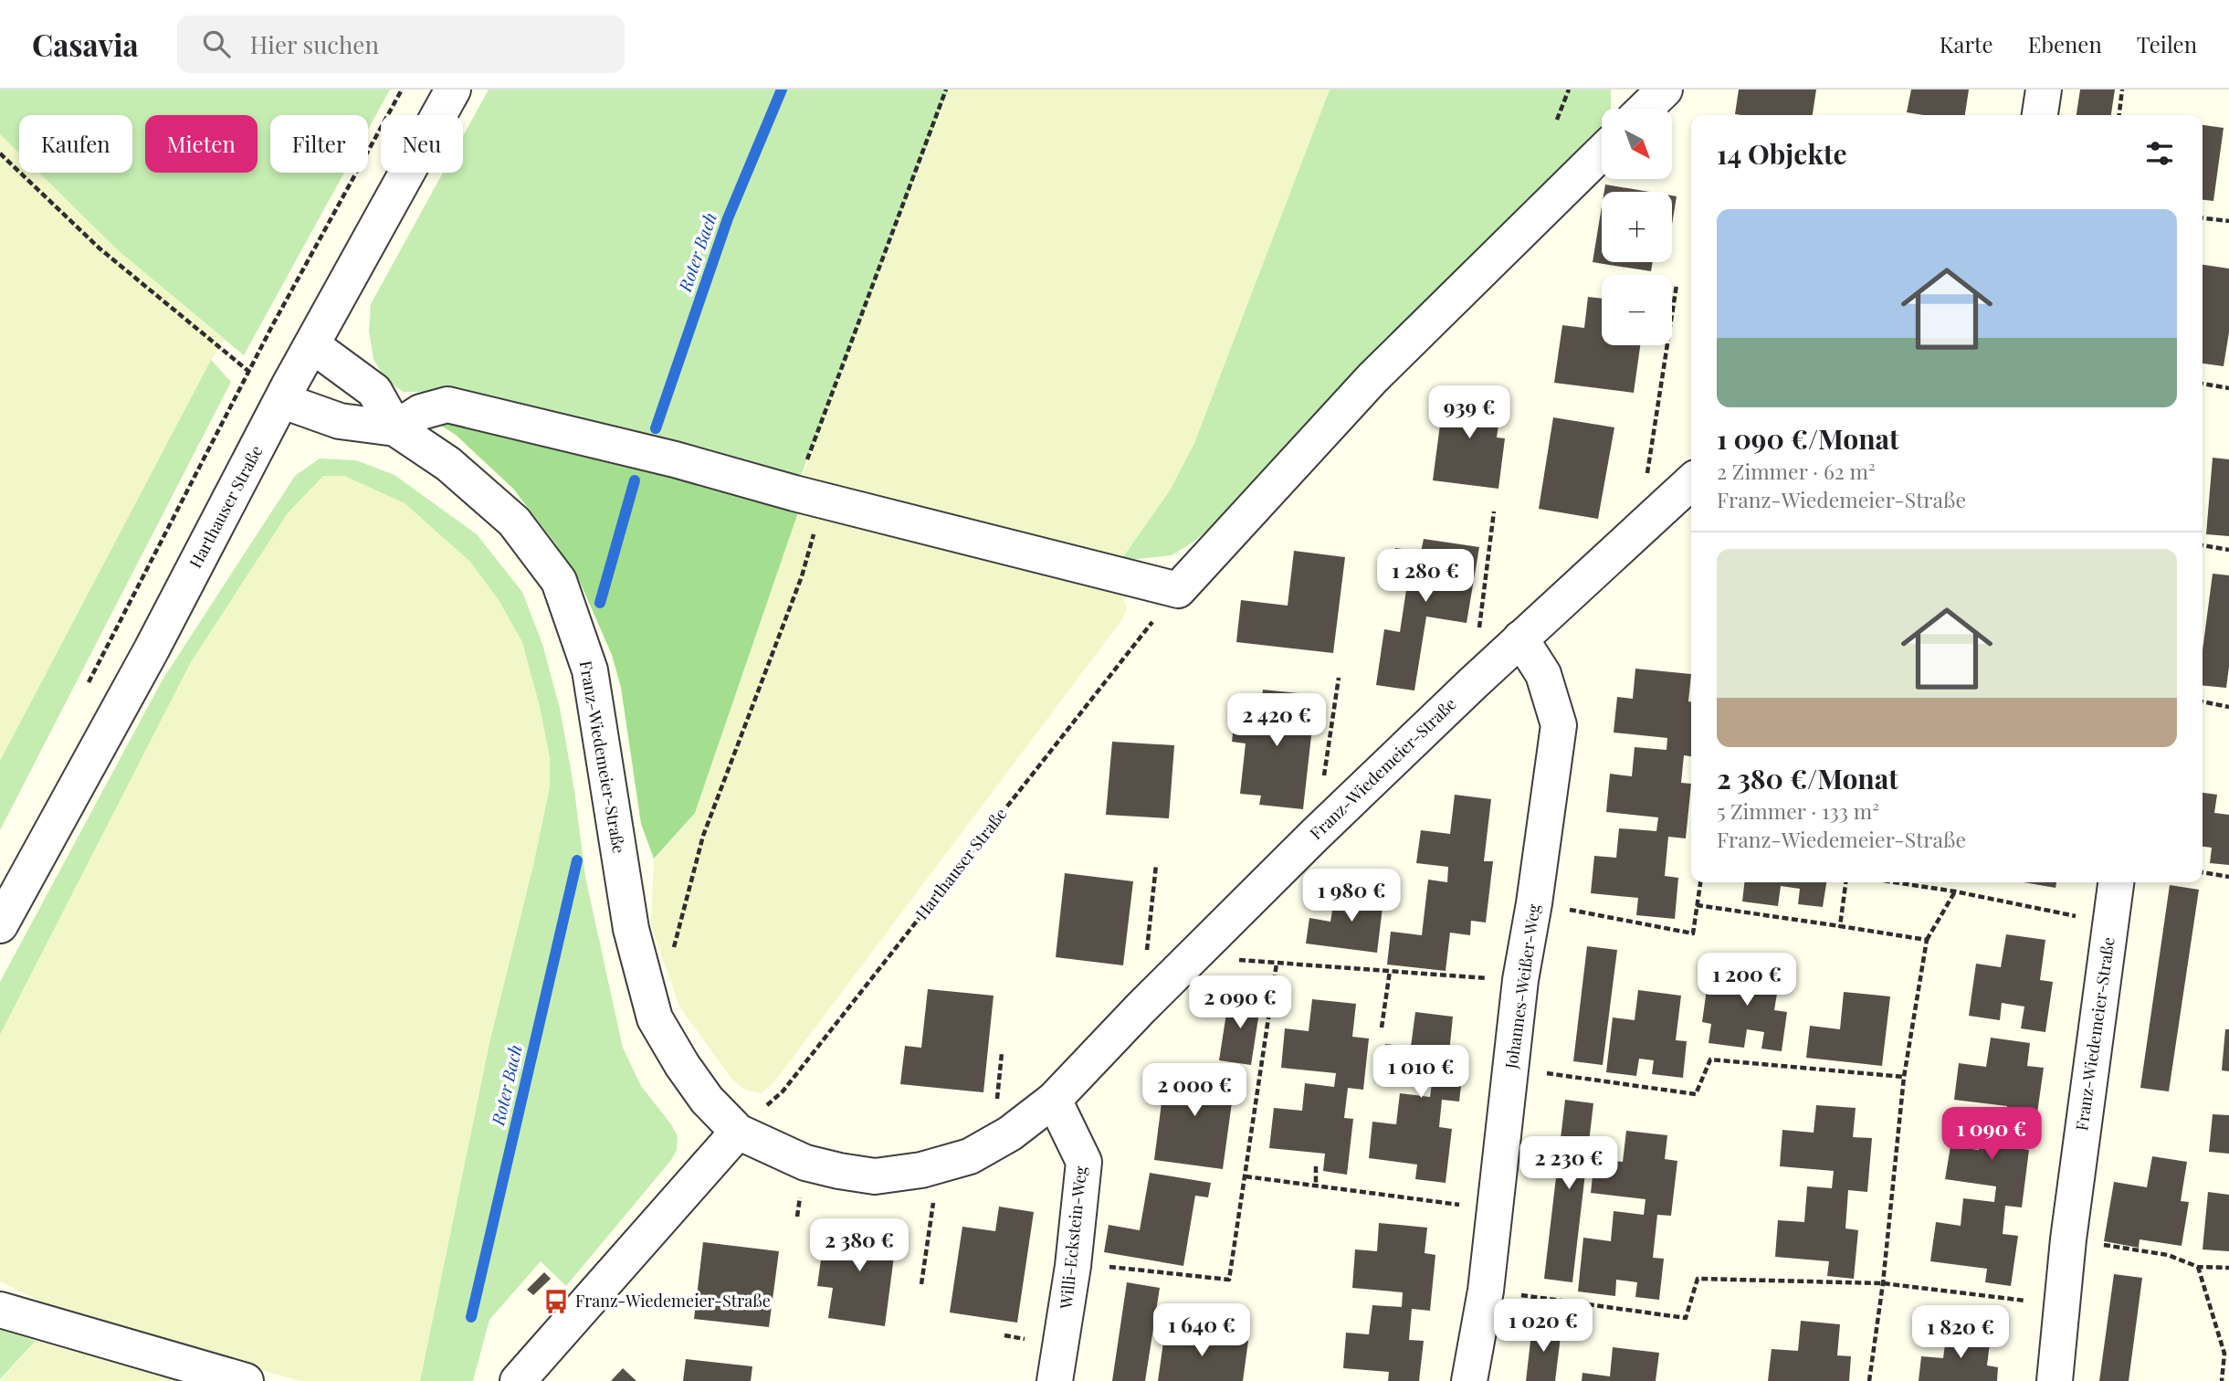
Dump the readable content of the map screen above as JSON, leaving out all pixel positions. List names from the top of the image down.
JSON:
{
  "streets": {
    "street": [
      "Harthauser Straße",
      "Franz-Wiedemeier-Straße",
      "Johannes-Weißer-Weg",
      "Willi-Eckstein-Weg"
    ]
  },
  "crossings": [
    ["Harthauser Straße", "Franz-Wiedemeier-Straße"],
    ["Franz-Wiedemeier-Straße", "Johannes-Weißer-Weg"],
    ["Franz-Wiedemeier-Straße", "Willi-Eckstein-Weg"]
  ],
  "water": ["Roter Bach"],
  "places": {
    "bus stop": ["Franz-Wiedemeier-Straße"]
  },
  "north": "bottom right",
  "page": {
    "header": "Casavia",
    "search": "Hier suchen",
    "nav": ["Karte", "Ebenen", "Teilen"],
    "map_buttons": ["+", "−"],
    "chip": [
      "Kaufen",
      "Mieten",
      "Filter",
      "Neu"
    ],
    "heading": "14 Objekte",
    "list": [
      {
        "name": "1 090 €/Monat",
        "note": "2 Zimmer · 62 m² · Franz-Wiedemeier-Straße"
      },
      {
        "name": "2 380 €/Monat",
        "note": "5 Zimmer · 133 m² · Franz-Wiedemeier-Straße"
      }
    ],
    "price": [
      "939 €",
      "1 280 €",
      "2 420 €",
      "1 980 €",
      "1 200 €",
      "2 090 €",
      "1 010 €",
      "2 000 €",
      "1 090 €",
      "2 230 €",
      "2 380 €",
      "1 020 €",
      "1 640 €",
      "1 820 €"
    ]
  }
}
